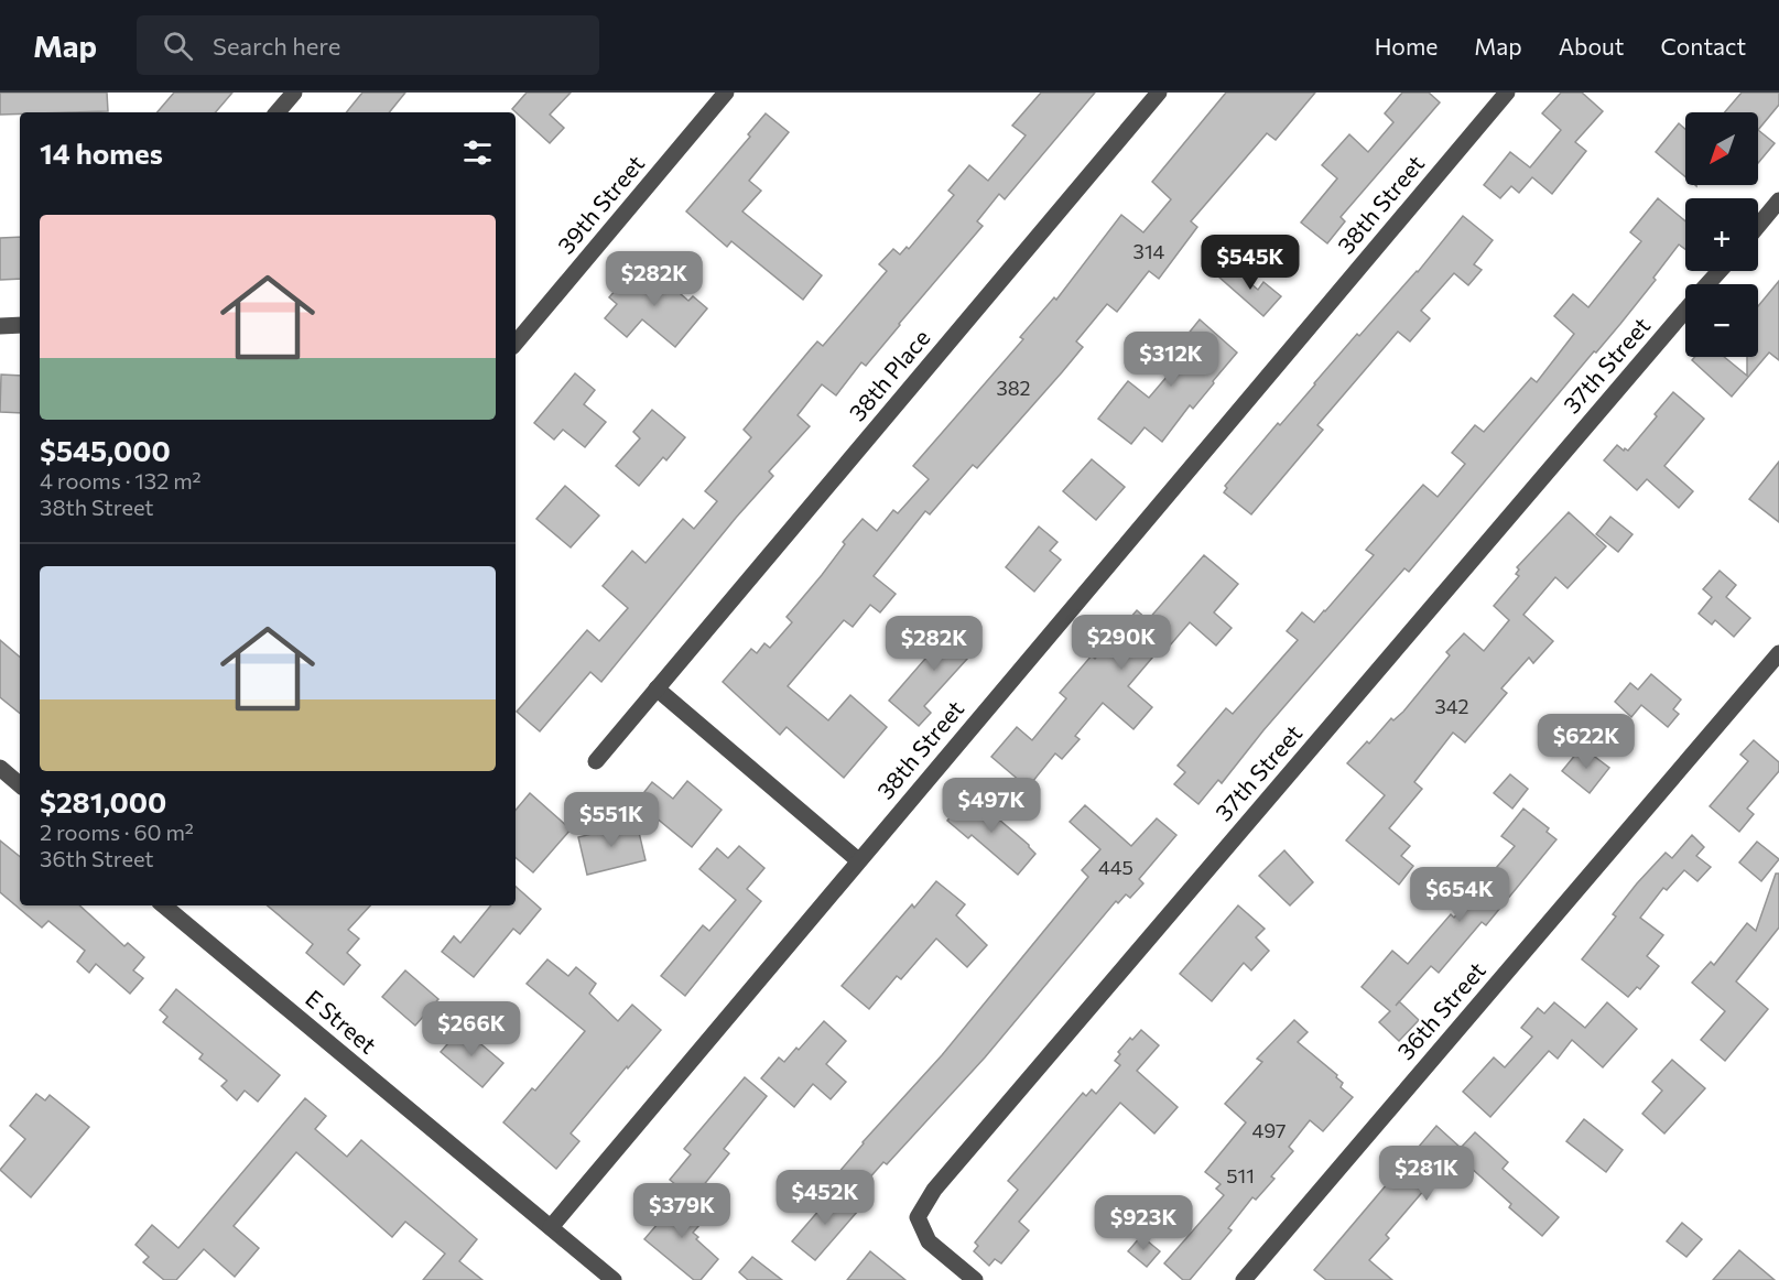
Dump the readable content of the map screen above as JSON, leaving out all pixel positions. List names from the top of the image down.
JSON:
{
  "streets": {
    "street": [
      "39th Street",
      "38th Street",
      "37th Street",
      "38th Place",
      "36th Street",
      "E Street"
    ]
  },
  "crossings": [
    ["38th Street", "E Street"]
  ],
  "house_numbers": [
    "314",
    "382",
    "342",
    "445",
    "497",
    "511"
  ],
  "north": "bottom left",
  "page": {
    "header": "Map",
    "search": "Search here",
    "nav": [
      "Home",
      "Map",
      "About",
      "Contact"
    ],
    "map_buttons": ["+", "−"],
    "heading": "14 homes",
    "list": [
      {
        "name": "$545,000",
        "note": "4 rooms · 132 m² · 38th Street"
      },
      {
        "name": "$281,000",
        "note": "2 rooms · 60 m² · 36th Street"
      }
    ],
    "price": [
      "$545K",
      "$282K",
      "$312K",
      "$290K",
      "$282K",
      "$622K",
      "$497K",
      "$551K",
      "$654K",
      "$266K",
      "$281K",
      "$452K",
      "$379K",
      "$923K"
    ]
  }
}
